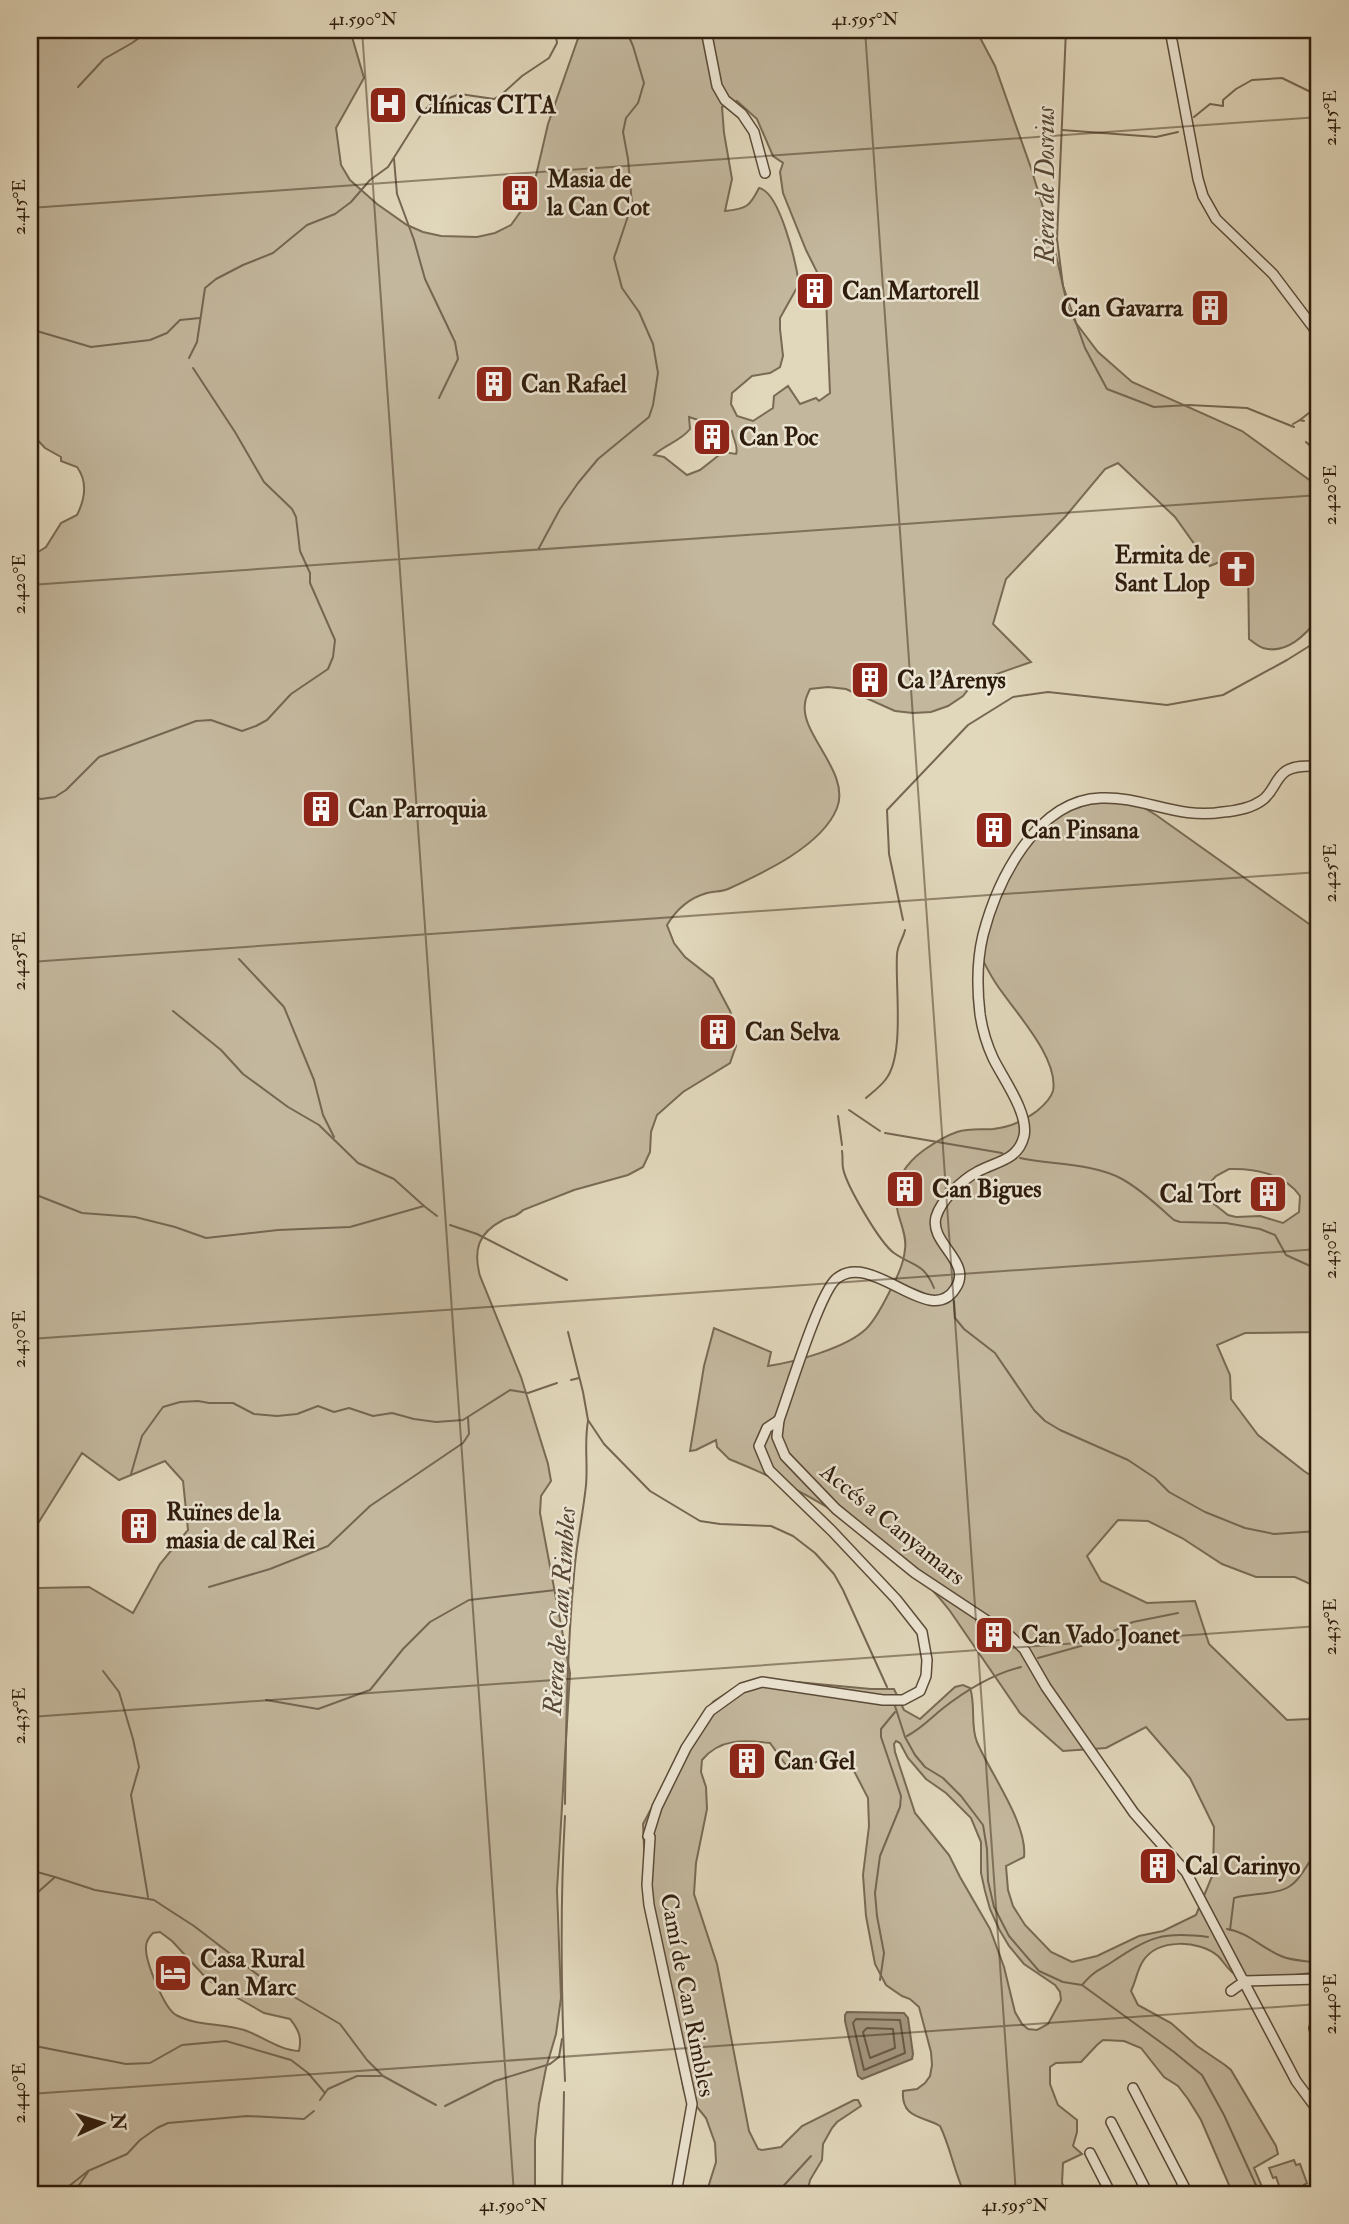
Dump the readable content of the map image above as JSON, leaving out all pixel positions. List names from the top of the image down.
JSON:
{
  "streets": {
    "street": ["Accés a Canyamars", "Camí de Can Rimbles"]
  },
  "crossings": [
    ["Accés a Canyamars", "Camí de Can Rimbles"]
  ],
  "water": ["Riera de Dosrius", "Riera de Can Rimbles"],
  "places": {
    "hospital": ["Clínicas CITA"],
    "building": [
      "Masia de la Can Cot",
      "Can Martorell",
      "Can Gavarra",
      "Can Rafael",
      "Can Poc",
      "Ca l'Arenys",
      "Can Parroquia",
      "Can Pinsana",
      "Can Selva",
      "Can Bigues",
      "Cal Tort",
      "Ruïnes de la masia de cal Rei",
      "Can Vado Joanet",
      "Can Gel",
      "Cal Carinyo"
    ],
    "church": ["Ermita de Sant Llop"],
    "hotel": ["Casa Rural Can Marc"]
  },
  "north": "right",
  "coordinates": [
    "41.590°N",
    "41.595°N",
    "2.415°E",
    "2.420°E",
    "2.425°E",
    "2.430°E",
    "2.435°E",
    "2.440°E"
  ]
}
